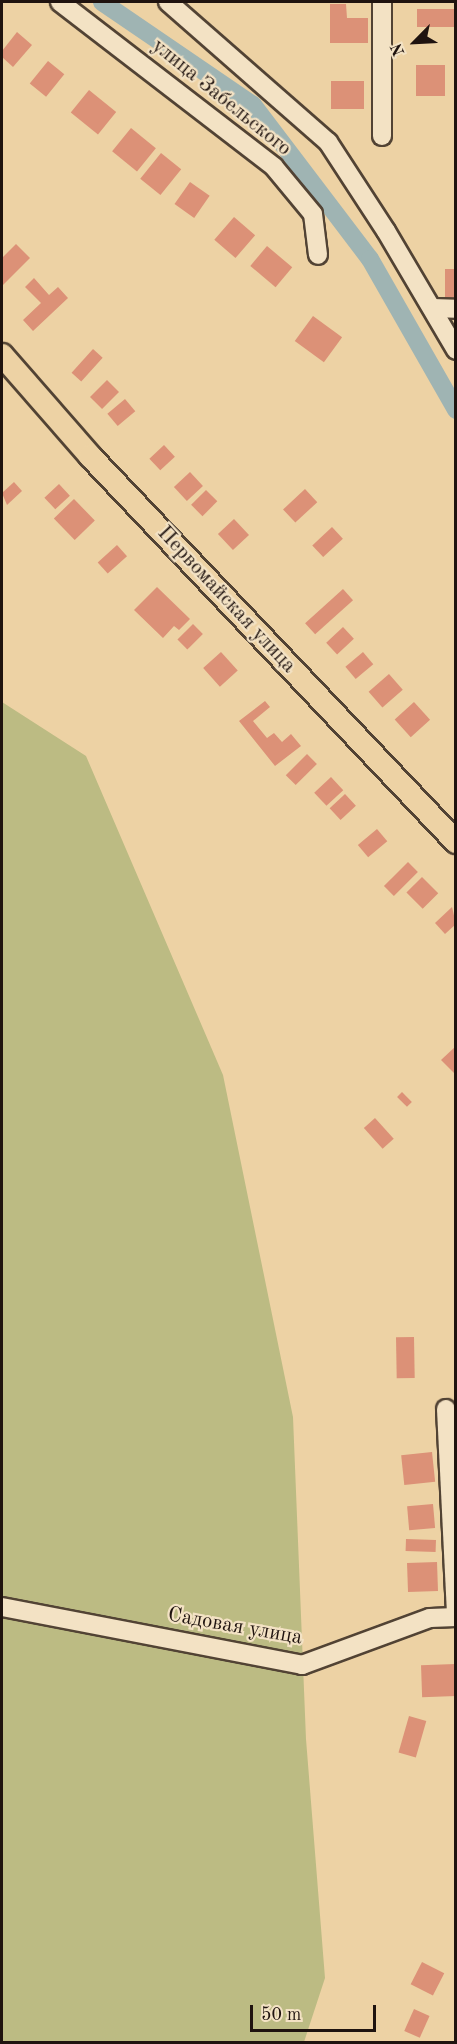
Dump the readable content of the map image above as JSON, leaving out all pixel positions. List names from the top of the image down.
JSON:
{
  "streets": {
    "main road": ["Первомайская улица"],
    "street": ["улица Забельского", "Садовая улица"]
  },
  "scale_bar": "50 m",
  "north": "bottom left"
}
